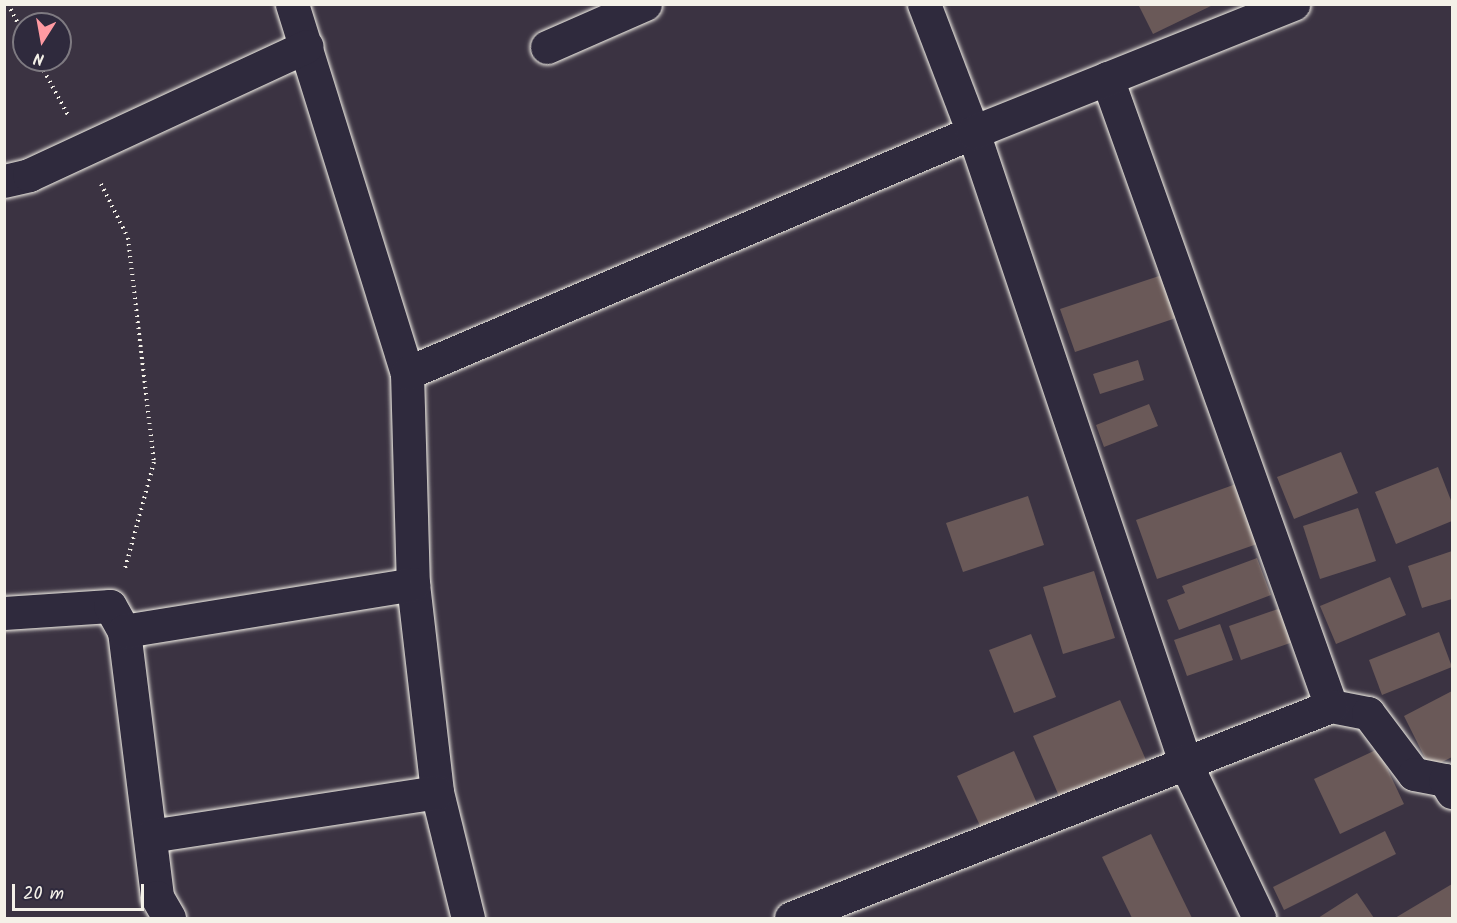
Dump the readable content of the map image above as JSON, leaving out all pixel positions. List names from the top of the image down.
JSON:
{
  "scale_bar": "20 m",
  "north": "bottom"
}
